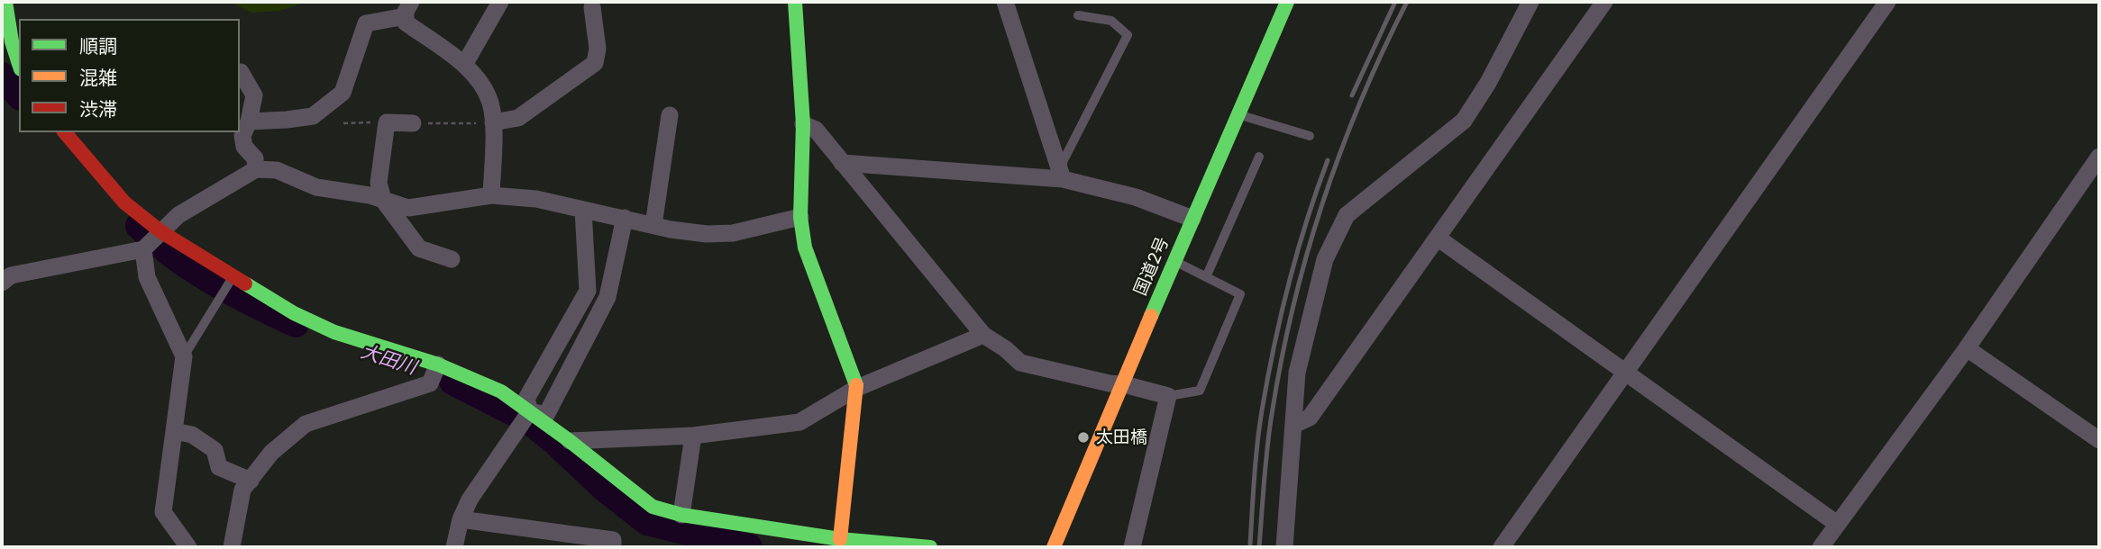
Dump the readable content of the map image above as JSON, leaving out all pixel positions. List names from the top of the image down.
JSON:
{
  "streets": {
    "main road": ["国道2号"]
  },
  "water": ["大田川"],
  "places": ["太田橋"],
  "legend": ["順調", "混雑", "渋滞"]
}
